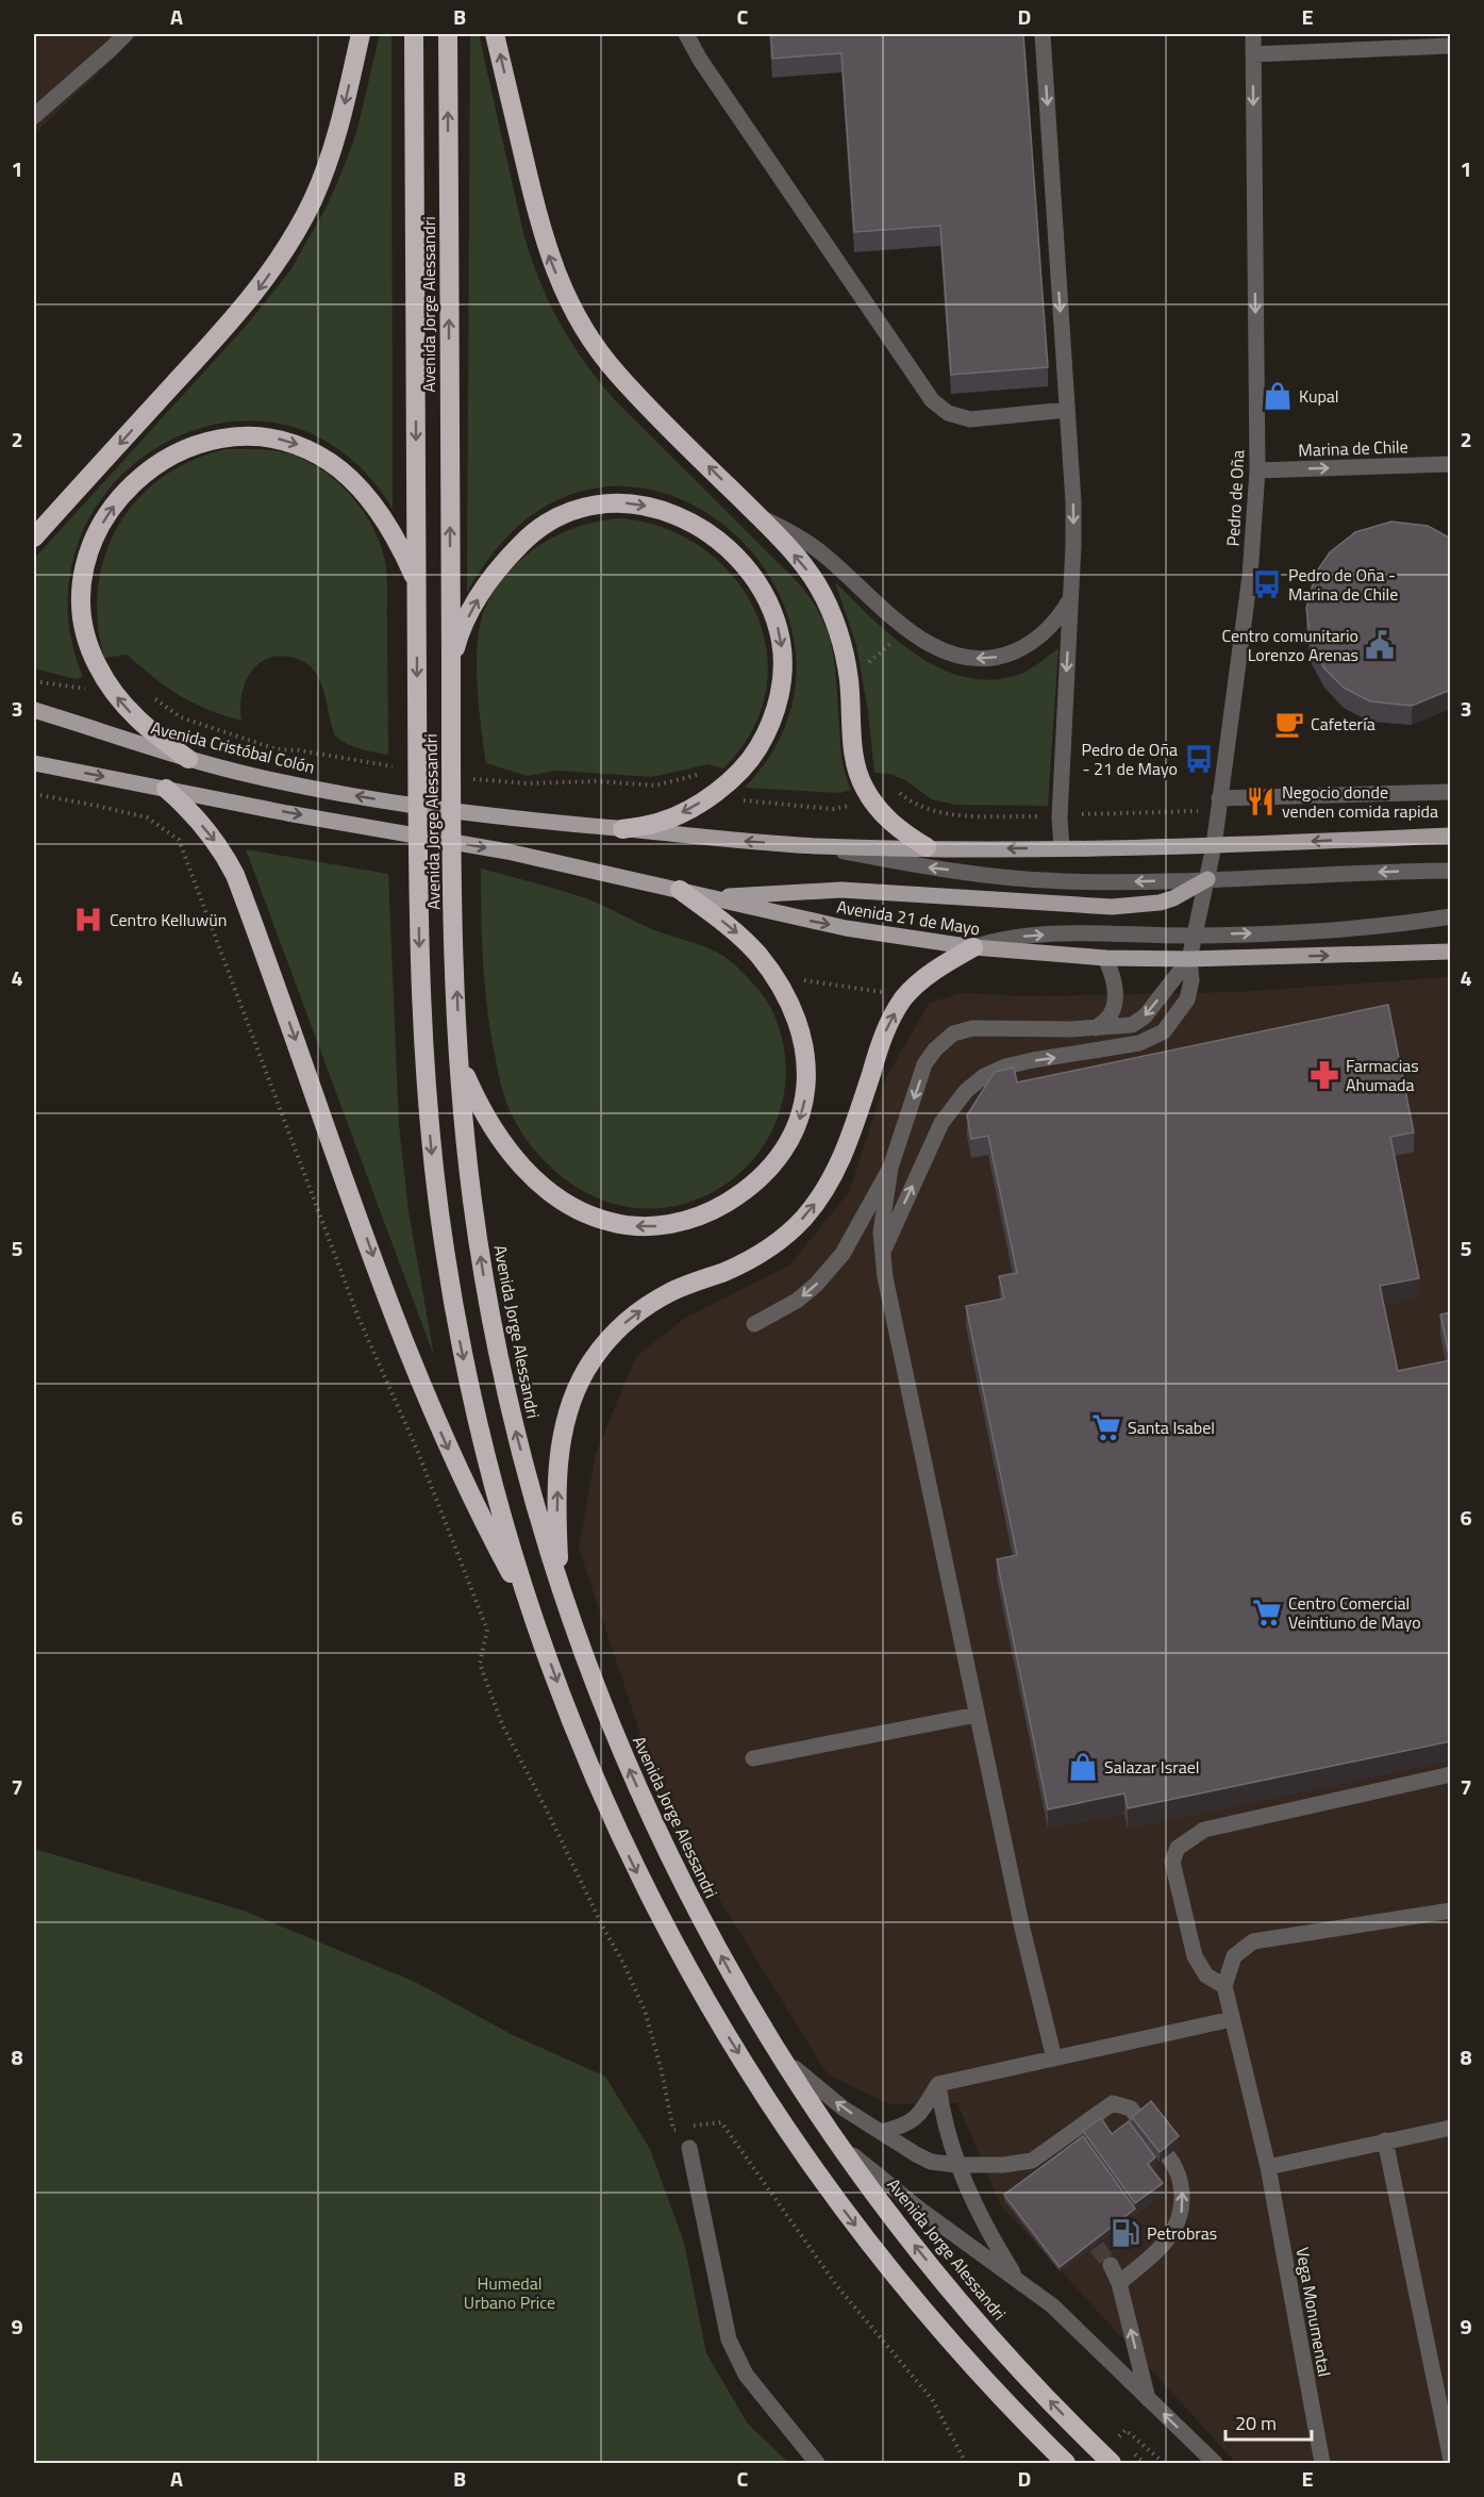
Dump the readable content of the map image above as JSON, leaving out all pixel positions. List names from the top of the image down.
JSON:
{
  "streets": {
    "highway": ["Avenida Jorge Alessandri"],
    "main road": ["Avenida Cristóbal Colón", "Avenida 21 de Mayo"],
    "street": ["Marina de Chile", "Pedro de Oña", "Vega Monumental"]
  },
  "crossings": [
    ["Marina de Chile", "Pedro de Oña"],
    ["Pedro de Oña", "Avenida 21 de Mayo"]
  ],
  "one_way": ["Marina de Chile", "Pedro de Oña", "Avenida Cristóbal Colón"],
  "parks": ["Humedal Urbano Price"],
  "places": {
    "shop": ["Kupal", "Salazar Israel"],
    "bus stop": ["Pedro de Oña - Marina de Chile", "Pedro de Oña - 21 de Mayo"],
    "public building": ["Centro comunitario Lorenzo Arenas"],
    "cafe": ["Cafetería"],
    "restaurant": ["Negocio donde venden comida rapida"],
    "hospital": ["Centro Kelluwün"],
    "pharmacy": ["Farmacias Ahumada"],
    "supermarket": ["Santa Isabel", "Centro Comercial Veintiuno de Mayo"],
    "fuel station": ["Petrobras"]
  },
  "scale_bar": "20 m",
  "grid": {
    "columns": [
      "A",
      "B",
      "C",
      "D",
      "E"
    ],
    "rows": [
      "1",
      "2",
      "3",
      "4",
      "5",
      "6",
      "7",
      "8",
      "9"
    ]
  }
}
